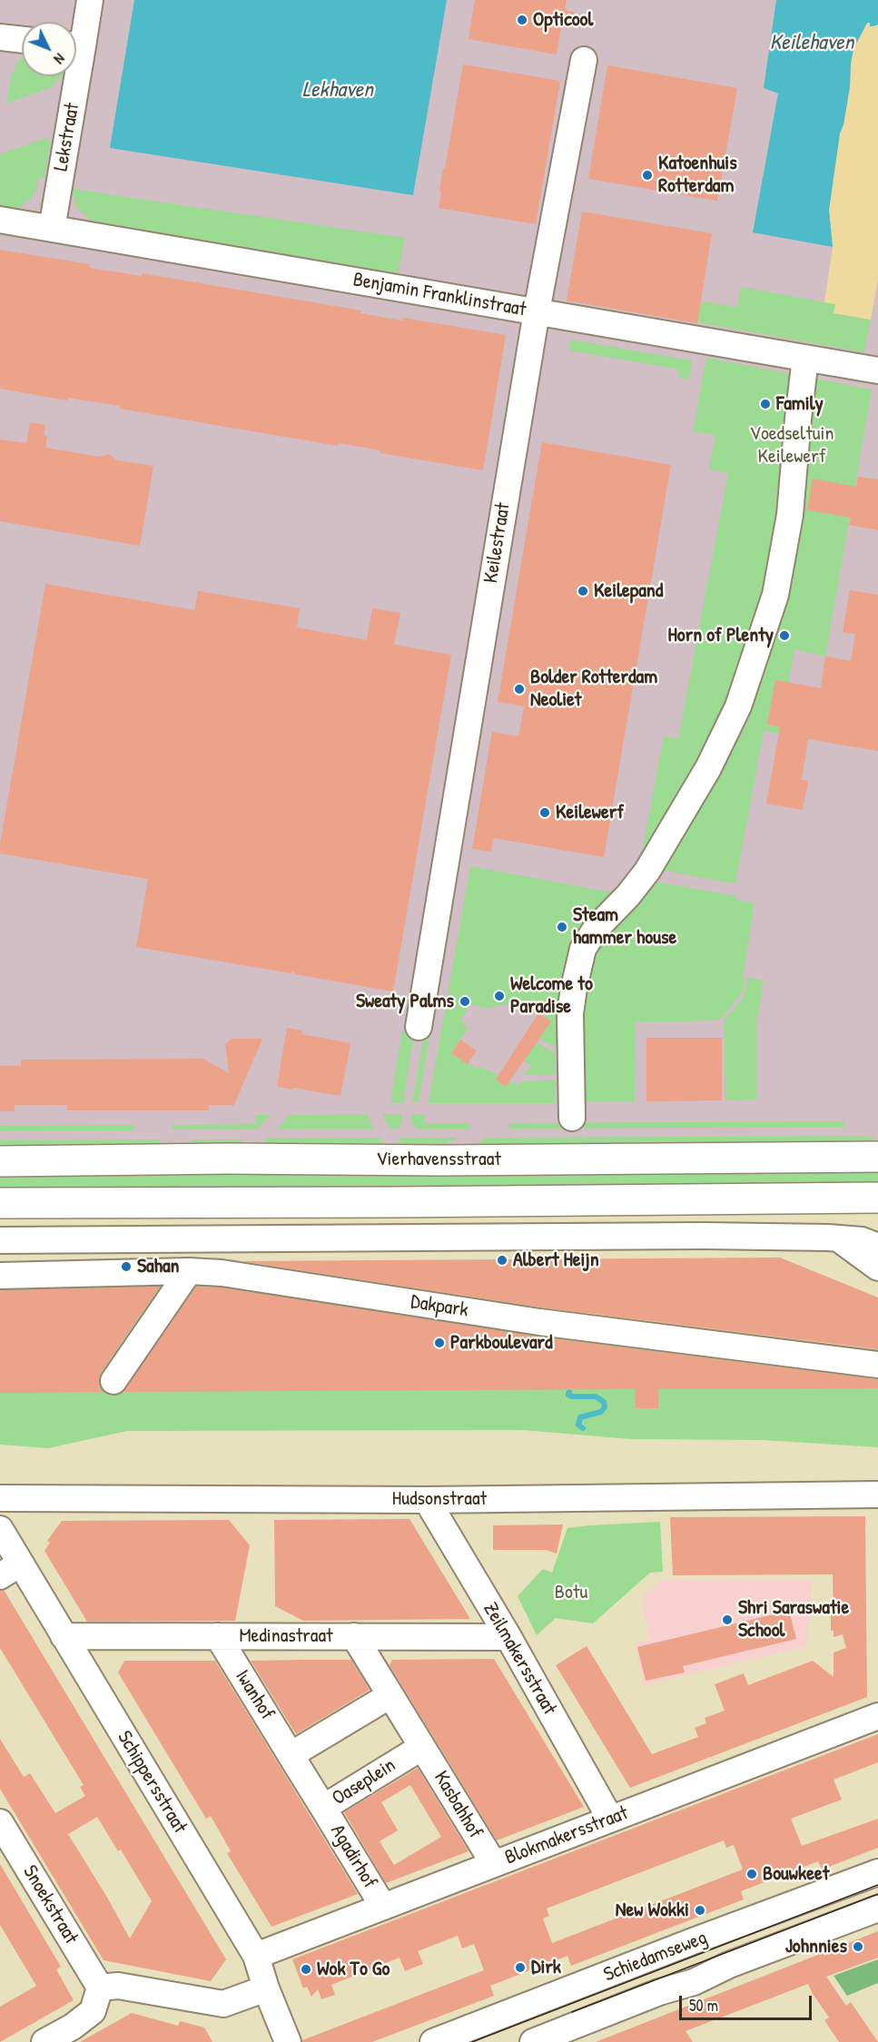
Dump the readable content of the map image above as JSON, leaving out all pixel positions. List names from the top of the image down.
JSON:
{
  "streets": {
    "main road": ["Vierhavensstraat"],
    "street": [
      "Lekstraat",
      "Benjamin Franklinstraat",
      "Keilestraat",
      "Dakpark",
      "Hudsonstraat",
      "Medinastraat",
      "Zeilmakersstraat",
      "Iwanhof",
      "Schippersstraat",
      "Oaseplein",
      "Kasbahhof",
      "Blokmakersstraat",
      "Agadirhof",
      "Snoekstraat",
      "Schiedamseweg"
    ]
  },
  "crossings": [
    ["Lekstraat", "Benjamin Franklinstraat"],
    ["Benjamin Franklinstraat", "Keilestraat"],
    ["Hudsonstraat", "Zeilmakersstraat"],
    ["Medinastraat", "Zeilmakersstraat"],
    ["Medinastraat", "Iwanhof"],
    ["Medinastraat", "Schippersstraat"],
    ["Zeilmakersstraat", "Blokmakersstraat"],
    ["Iwanhof", "Oaseplein"],
    ["Schippersstraat", "Blokmakersstraat"],
    ["Oaseplein", "Kasbahhof"],
    ["Oaseplein", "Agadirhof"],
    ["Kasbahhof", "Blokmakersstraat"],
    ["Blokmakersstraat", "Agadirhof"]
  ],
  "water": ["Keilehaven", "Lekhaven"],
  "parks": ["Voedseltuin Keilewerf", "Botu"],
  "places": [
    "Opticool",
    "Katoenhuis Rotterdam",
    "Family",
    "Keilepand",
    "Horn of Plenty",
    "Bolder Rotterdam Neoliet",
    "Keilewerf",
    "Steam hammer house",
    "Welcome to Paradise",
    "Sweaty Palms",
    "Albert Heijn",
    "Sahan",
    "Parkboulevard",
    "Shri Saraswatie School",
    "Bouwkeet",
    "New Wokki",
    "Johnnies",
    "Dirk",
    "Wok To Go"
  ],
  "scale_bar": "50 m",
  "north": "bottom right"
}
